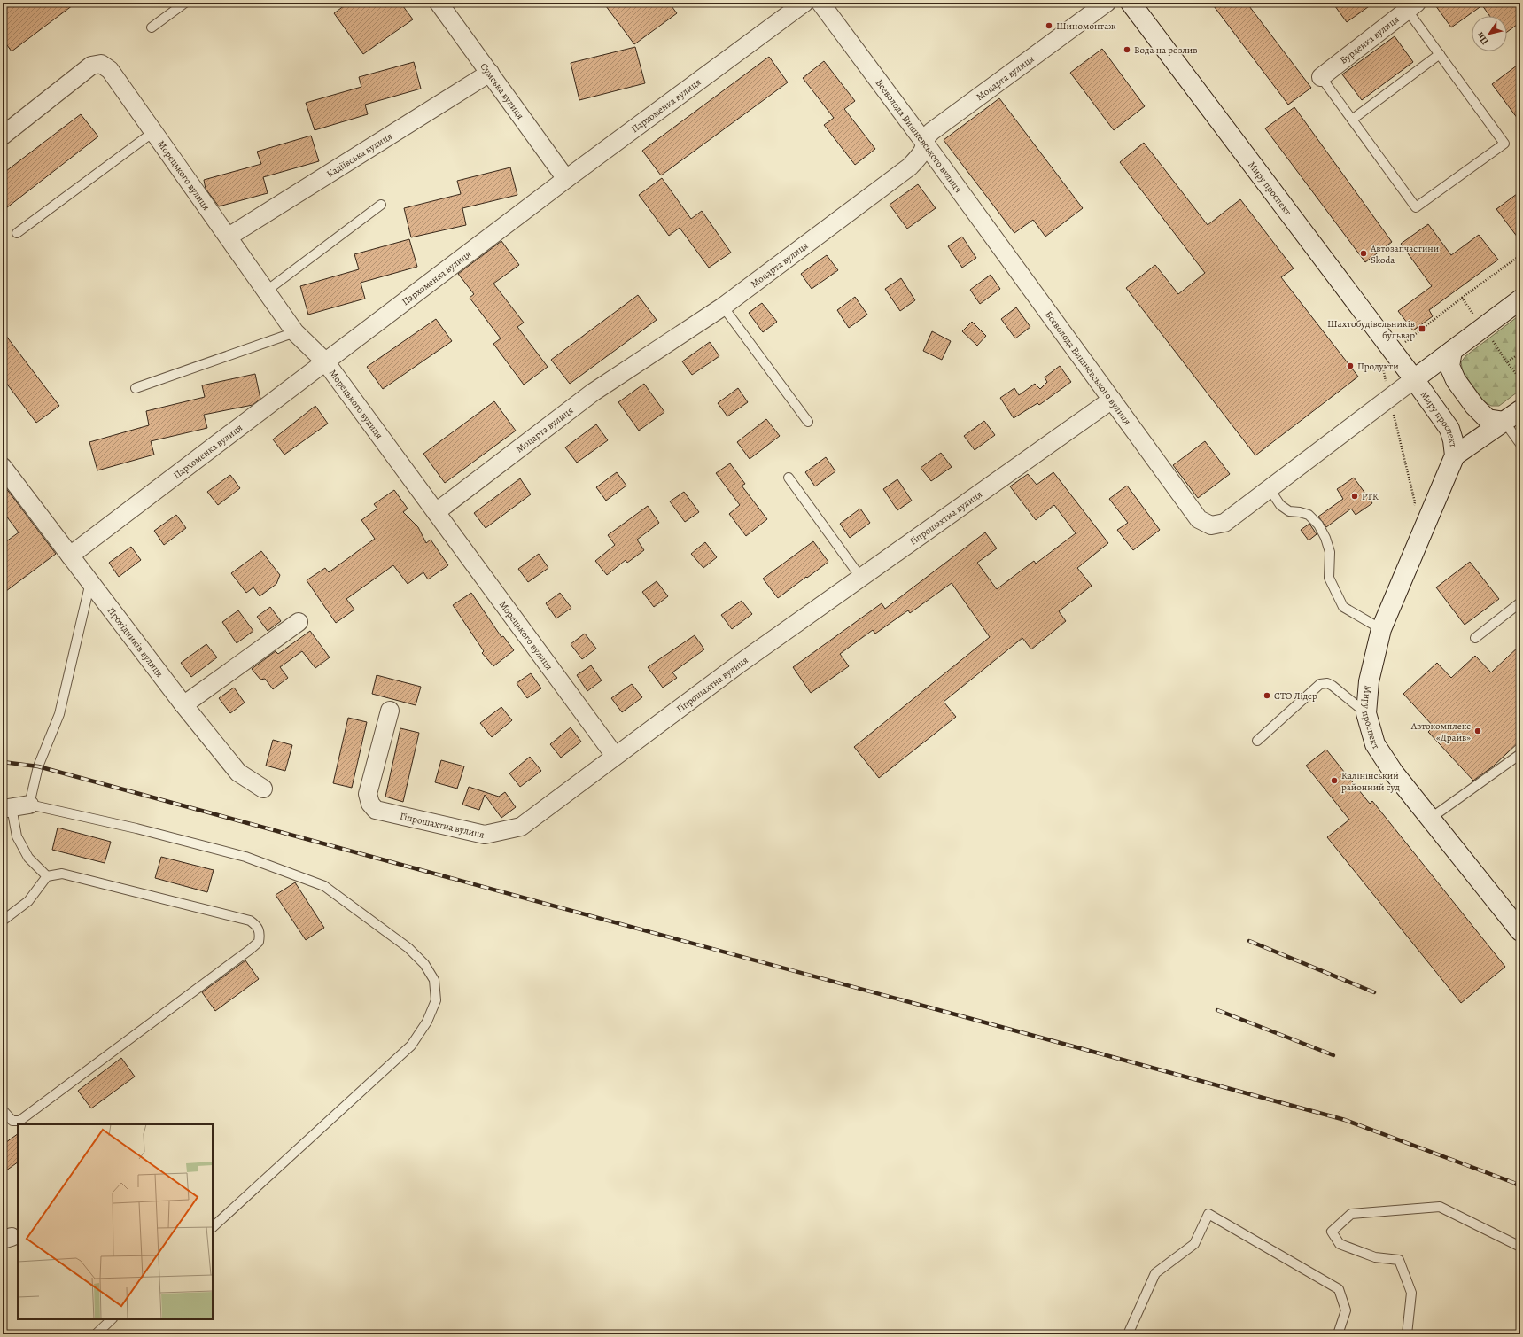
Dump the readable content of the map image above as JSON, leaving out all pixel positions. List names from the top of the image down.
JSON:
{
  "streets": {
    "main road": ["Миру проспект"],
    "street": [
      "Бурденка вулиця",
      "Моцарта вулиця",
      "Сумська вулиця",
      "Пархоменка вулиця",
      "Всеволода Вишневського вулиця",
      "Кадіївська вулиця",
      "Морецького вулиця",
      "Гіпрошахтна вулиця",
      "Прохідників вулиця"
    ]
  },
  "crossings": [
    ["Моцарта вулиця", "Всеволода Вишневського вулиця"],
    ["Моцарта вулиця", "Морецького вулиця"],
    ["Сумська вулиця", "Пархоменка вулиця"],
    ["Сумська вулиця", "Кадіївська вулиця"],
    ["Пархоменка вулиця", "Морецького вулиця"],
    ["Пархоменка вулиця", "Прохідників вулиця"],
    ["Всеволода Вишневського вулиця", "Миру проспект"],
    ["Всеволода Вишневського вулиця", "Гіпрошахтна вулиця"],
    ["Кадіївська вулиця", "Морецького вулиця"],
    ["Морецького вулиця", "Гіпрошахтна вулиця"]
  ],
  "places": {
    "other": [
      "Шиномонтаж",
      "Вода на розлив",
      "Автозапчастини Skoda",
      "Продукти",
      "РТК",
      "СТО Лідер",
      "Автокомплекс «Драйв»",
      "Калінінський районний суд"
    ],
    "transit": ["Шахтобудівельників бульвар"]
  },
  "north": "bottom left"
}
